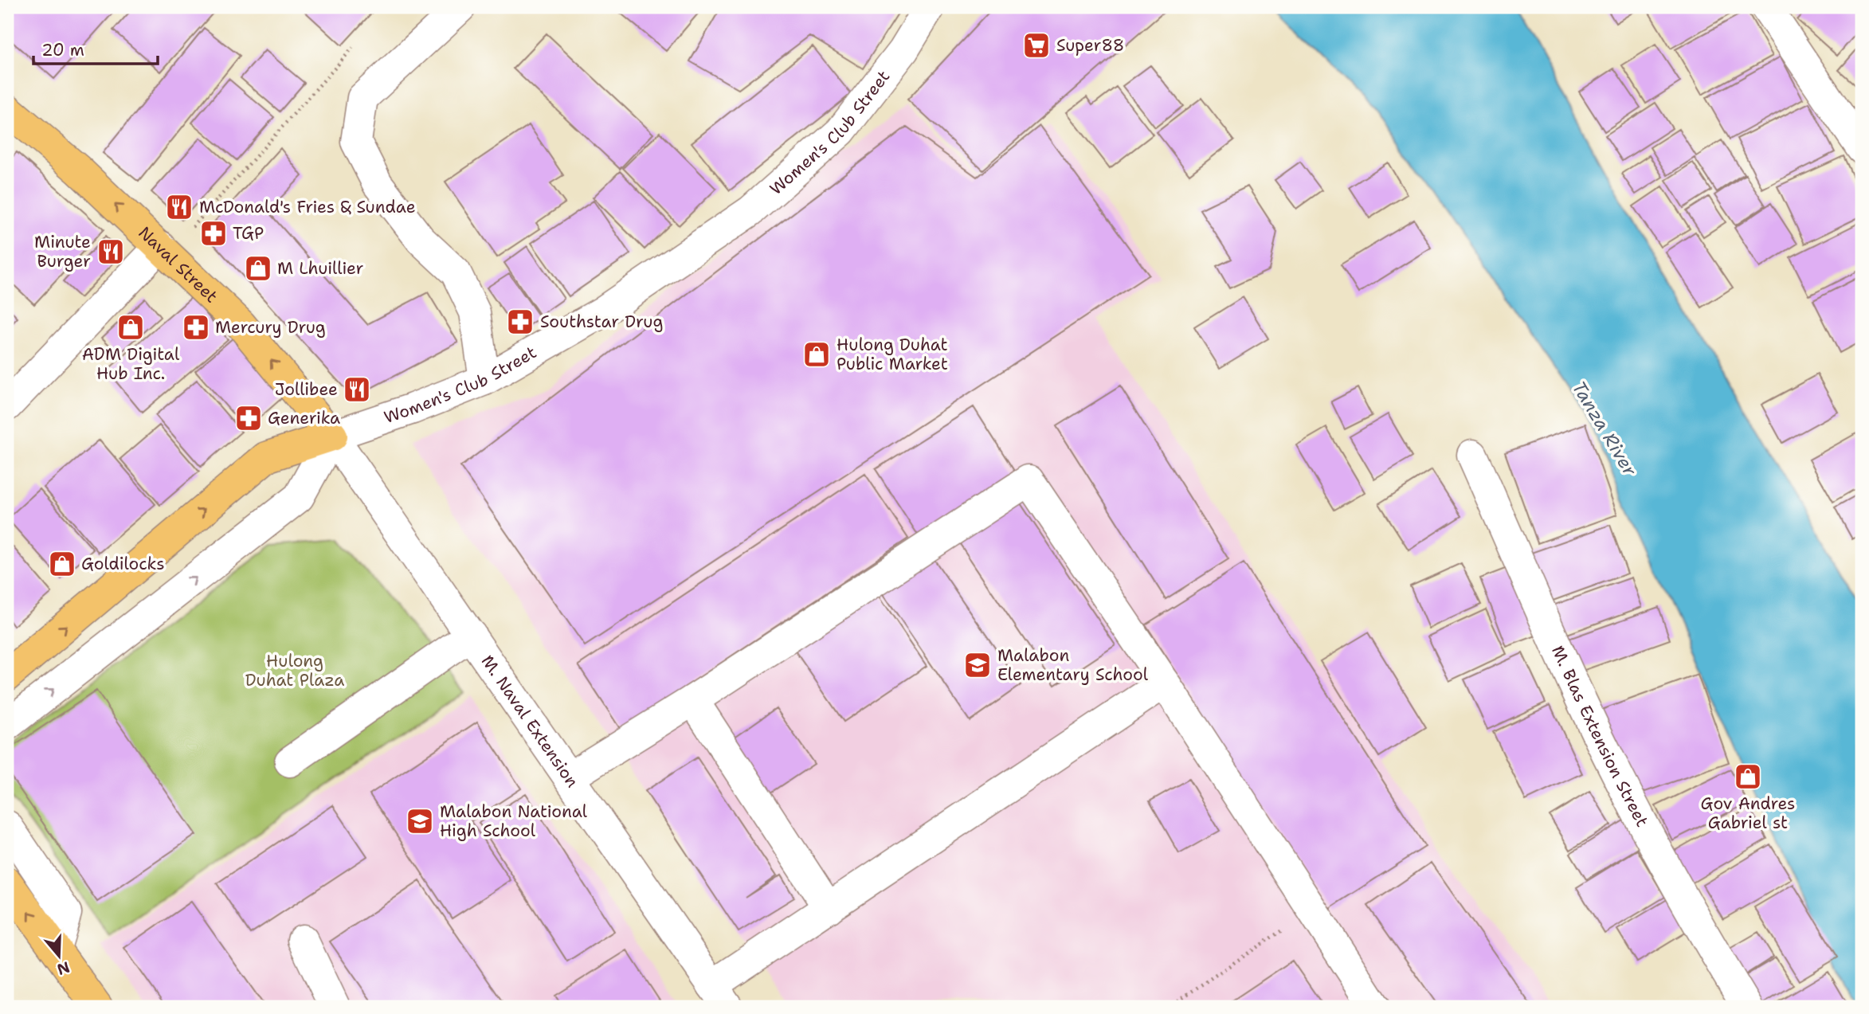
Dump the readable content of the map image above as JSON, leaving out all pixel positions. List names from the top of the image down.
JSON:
{
  "streets": {
    "main road": ["Women's Club Street", "Naval Street"],
    "street": ["M. Naval Extension", "M. Blas Extension Street"]
  },
  "crossings": [
    ["Women's Club Street", "Naval Street"],
    ["Women's Club Street", "M. Naval Extension"],
    ["Naval Street", "M. Naval Extension"]
  ],
  "one_way": ["Naval Street"],
  "water": ["Tanza River"],
  "parks": ["Hulong Duhat Plaza"],
  "places": {
    "supermarket": ["Super88"],
    "restaurant": ["McDonald's Fries & Sundae", "Minute Burger", "Jollibee"],
    "pharmacy": [
      "TGP",
      "Southstar Drug",
      "Mercury Drug",
      "Generika"
    ],
    "shop": [
      "M Lhuillier",
      "ADM Digital Hub Inc.",
      "Hulong Duhat Public Market",
      "Goldilocks",
      "Gov Andres Gabriel st"
    ],
    "school or university": ["Malabon Elementary School", "Malabon National High School"]
  },
  "scale_bar": "20 m",
  "north": "bottom"
}
